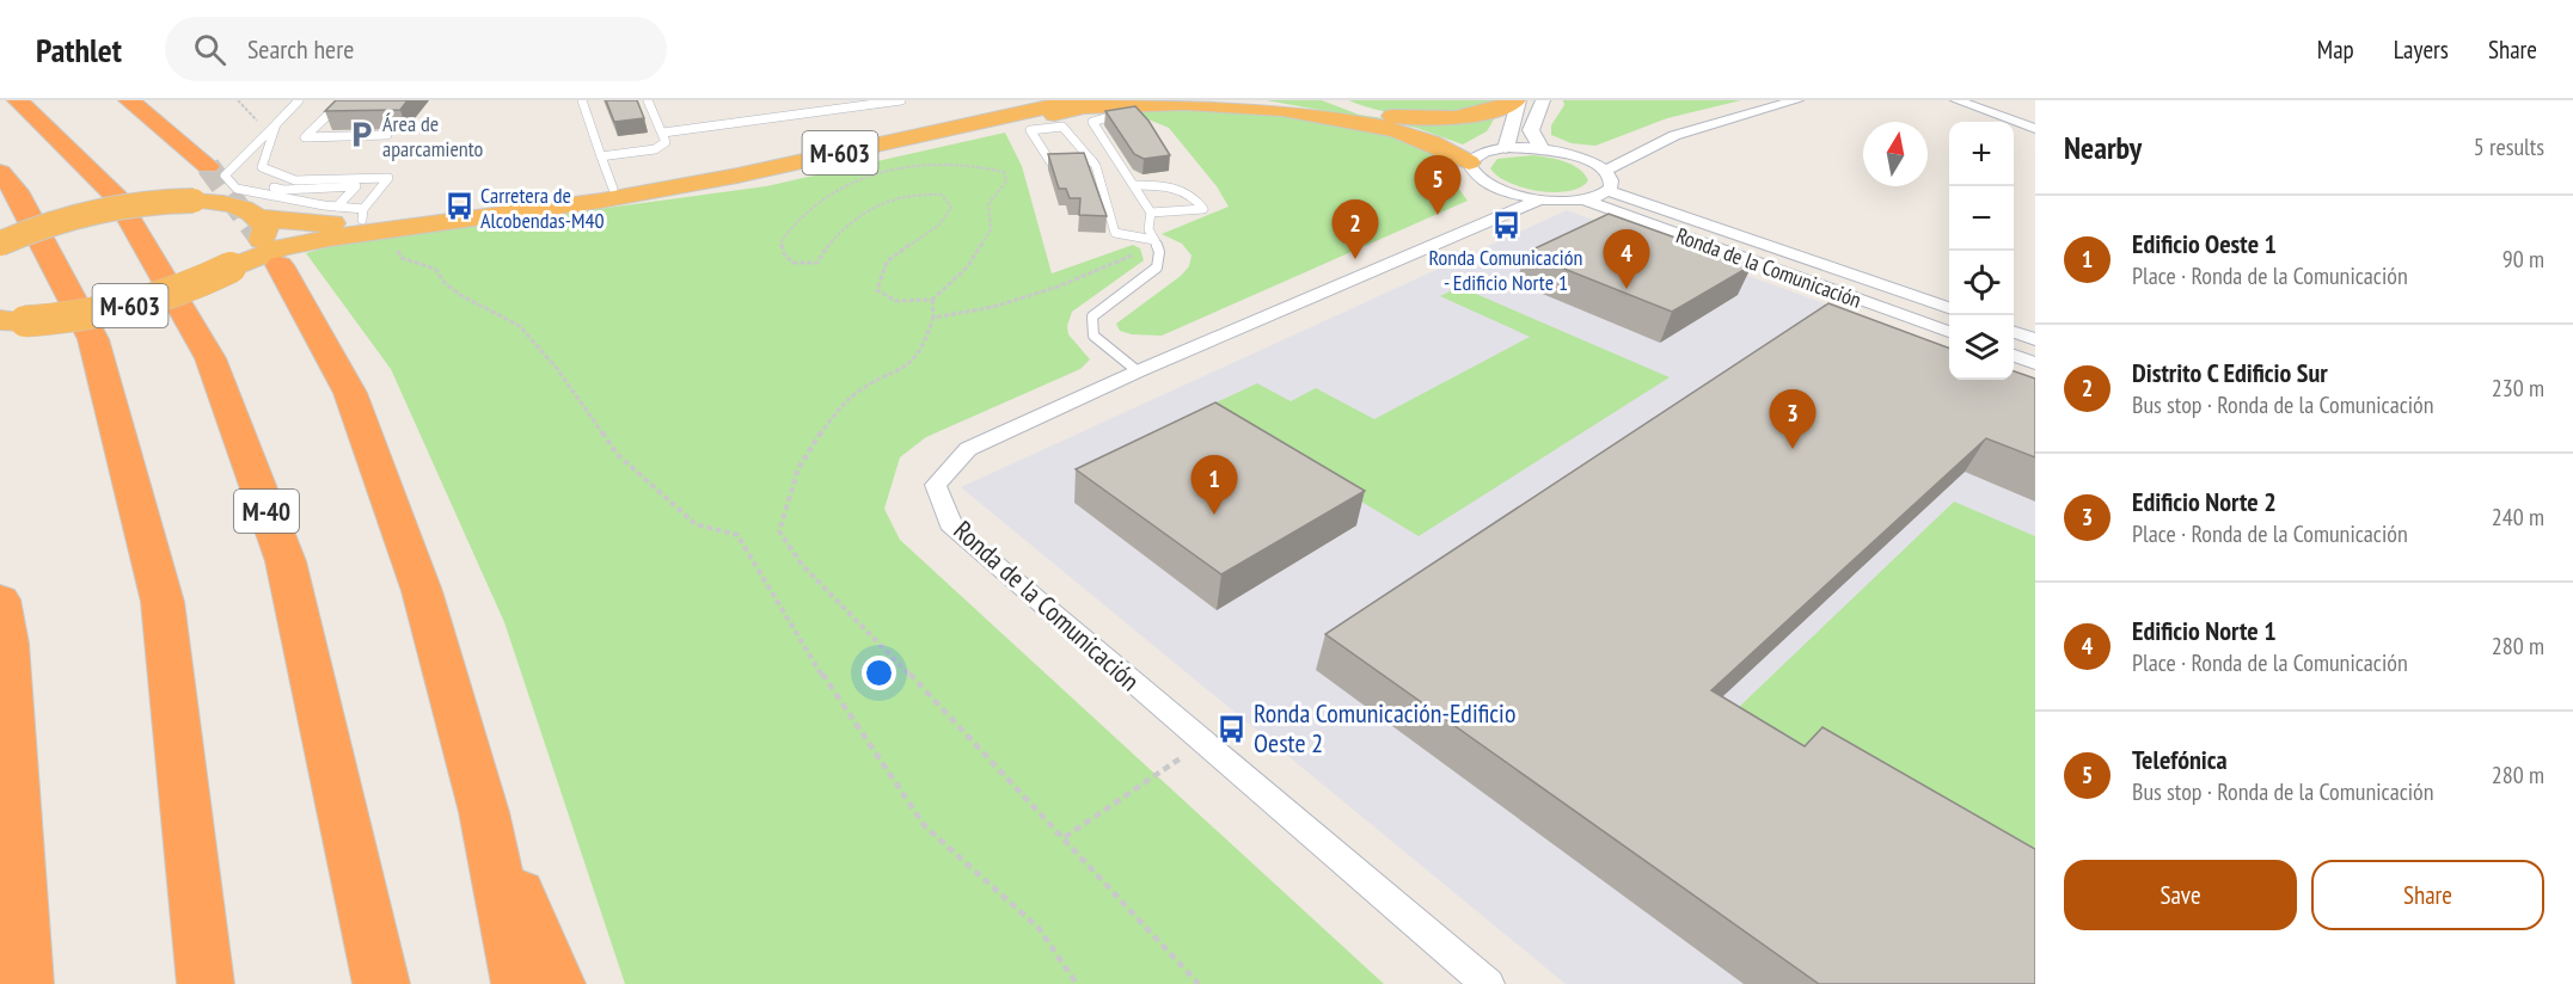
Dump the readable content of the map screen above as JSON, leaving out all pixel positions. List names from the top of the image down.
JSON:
{
  "streets": {
    "highway": ["M-603", "M-40"],
    "street": ["Ronda de la Comunicación"]
  },
  "places": {
    "parking": ["Área de aparcamiento"],
    "bus stop": ["Carretera de Alcobendas-M40", "Ronda Comunicación - Edificio Norte 1", "Ronda Comunicación-Edificio Oeste 2"]
  },
  "north": "top",
  "page": {
    "header": "Pathlet",
    "search": "Search here",
    "nav": ["Map", "Layers", "Share"],
    "heading": ["Nearby", "5 results"],
    "map_buttons": ["+", "−"],
    "pins": [
      "5",
      "2",
      "4",
      "3",
      "1"
    ],
    "list": [
      {
        "mark": "1",
        "name": "Edificio Oeste 1",
        "note": "Place · Ronda de la Comunicación",
        "value": "90 m"
      },
      {
        "mark": "2",
        "name": "Distrito C Edificio Sur",
        "note": "Bus stop · Ronda de la Comunicación",
        "value": "230 m"
      },
      {
        "mark": "3",
        "name": "Edificio Norte 2",
        "note": "Place · Ronda de la Comunicación",
        "value": "240 m"
      },
      {
        "mark": "4",
        "name": "Edificio Norte 1",
        "note": "Place · Ronda de la Comunicación",
        "value": "280 m"
      },
      {
        "mark": "5",
        "name": "Telefónica",
        "note": "Bus stop · Ronda de la Comunicación",
        "value": "280 m"
      }
    ],
    "buttons": ["Save", "Share"]
  }
}
